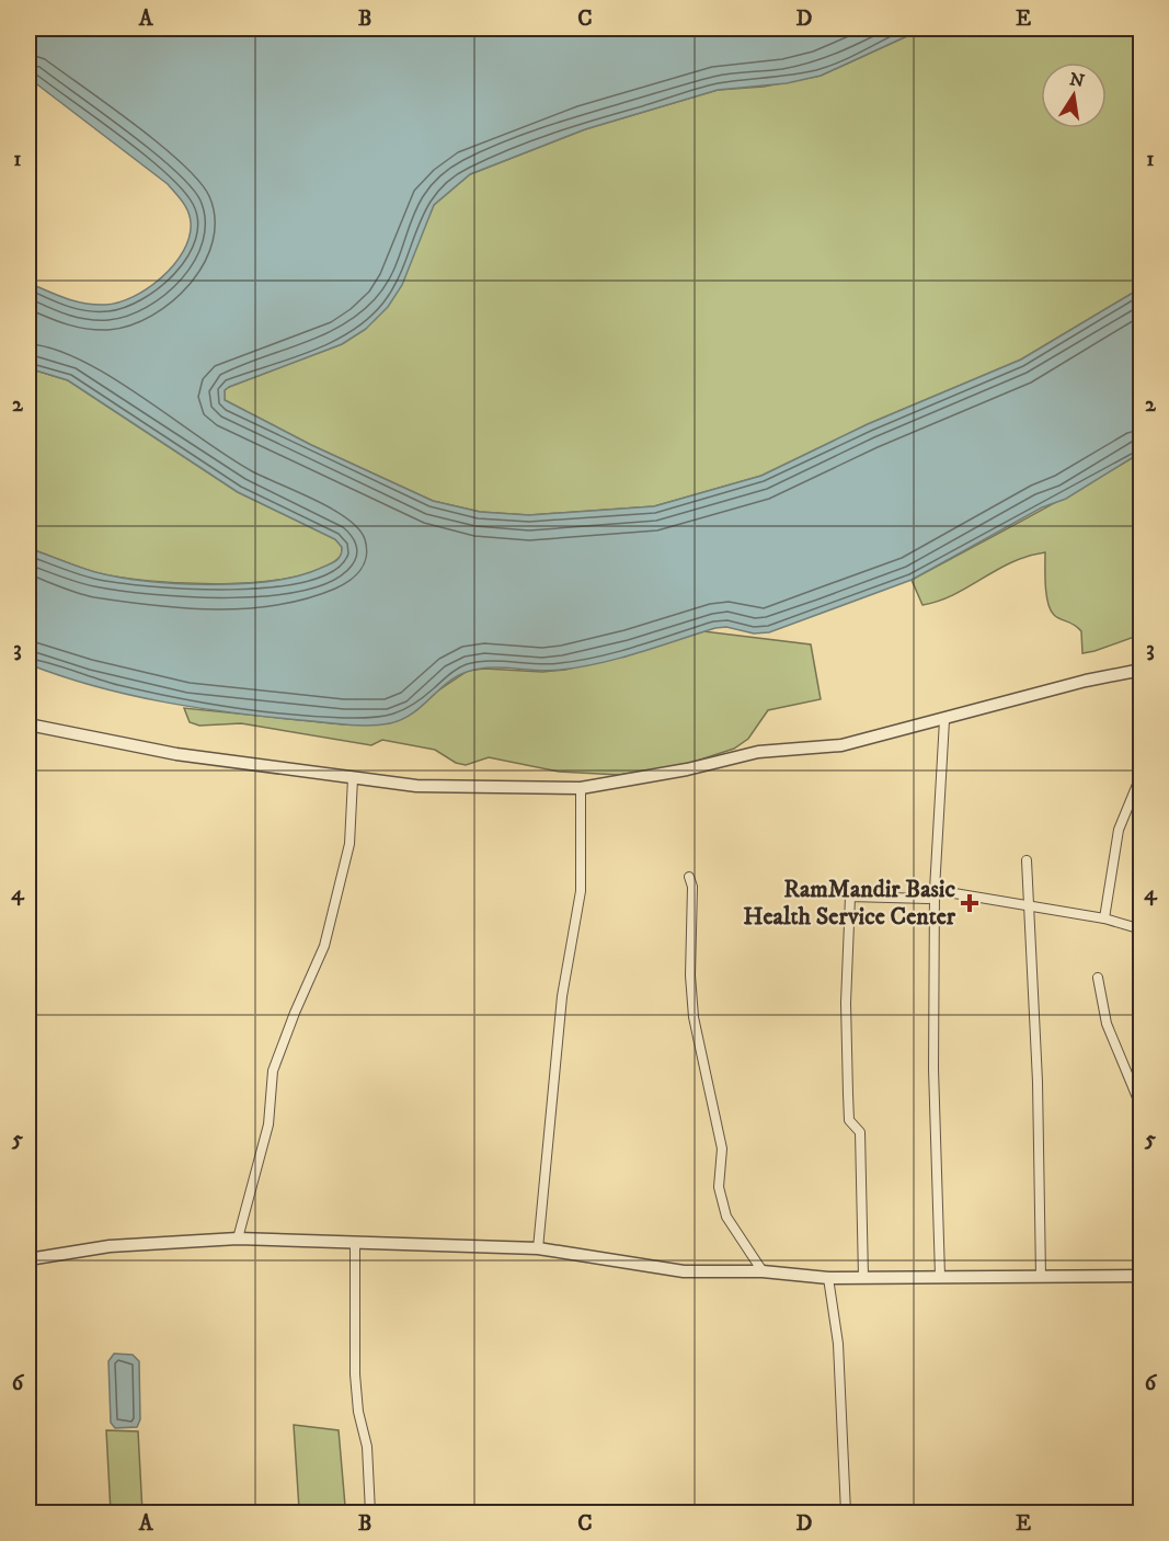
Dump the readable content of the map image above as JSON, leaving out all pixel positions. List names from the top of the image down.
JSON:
{
  "places": {
    "health": ["RamMandir Basic Health Service Center"]
  },
  "north": "top",
  "grid": {
    "columns": [
      "A",
      "B",
      "C",
      "D",
      "E"
    ],
    "rows": [
      "1",
      "2",
      "3",
      "4",
      "5",
      "6"
    ]
  }
}
